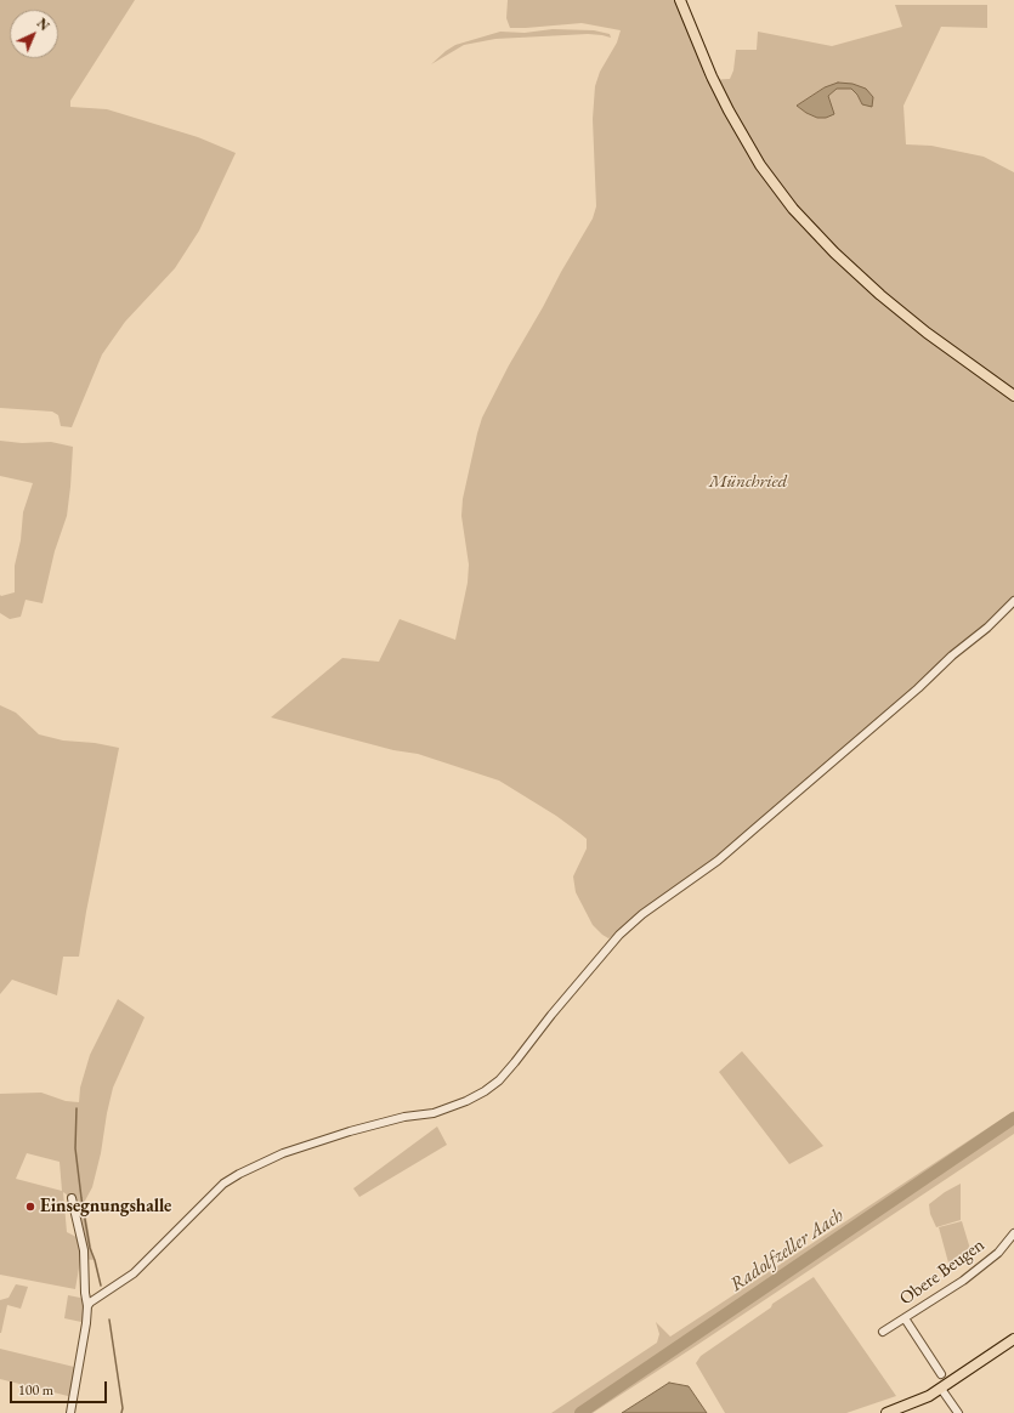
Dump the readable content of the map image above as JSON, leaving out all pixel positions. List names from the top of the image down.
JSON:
{
  "streets": {
    "street": ["Obere Beugen"]
  },
  "water": ["Radolfzeller Aach"],
  "parks": ["Münchried"],
  "places": ["Einsegnungshalle"],
  "scale_bar": "100 m",
  "north": "top right"
}
